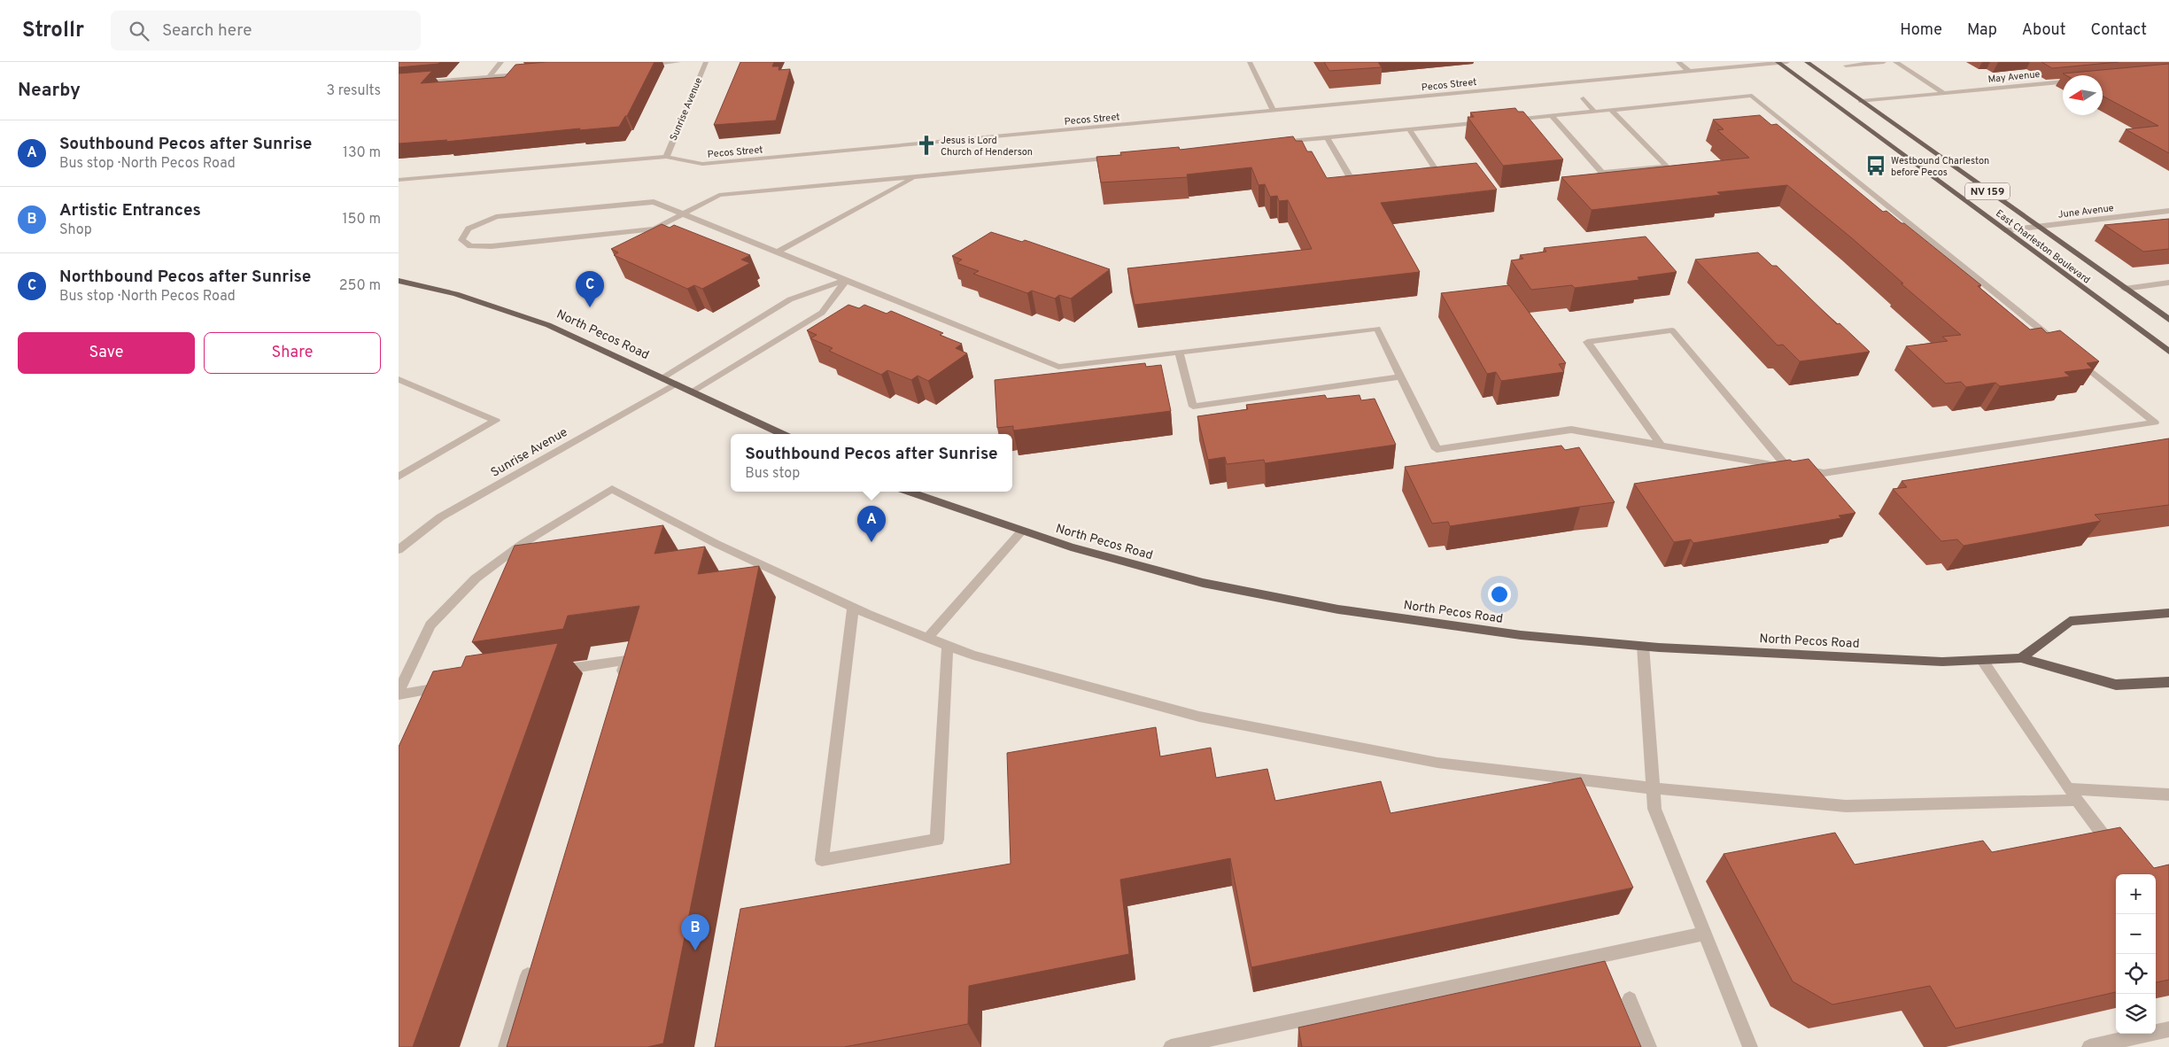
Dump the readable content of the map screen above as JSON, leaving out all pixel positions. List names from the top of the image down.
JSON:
{
  "streets": {
    "main road": ["NV 159", "East Charleston Boulevard", "North Pecos Road"],
    "street": [
      "May Avenue",
      "Pecos Street",
      "Sunrise Avenue",
      "June Avenue"
    ]
  },
  "crossings": [
    ["May Avenue", "East Charleston Boulevard"],
    ["Pecos Street", "Sunrise Avenue"],
    ["Pecos Street", "East Charleston Boulevard"],
    ["Sunrise Avenue", "North Pecos Road"],
    ["June Avenue", "East Charleston Boulevard"]
  ],
  "places": {
    "church": ["Jesus is Lord Church of Henderson"],
    "bus stop": ["Westbound Charleston before Pecos"]
  },
  "north": "left",
  "page": {
    "header": "Strollr",
    "search": "Search here",
    "nav": [
      "Home",
      "Map",
      "About",
      "Contact"
    ],
    "heading": ["Nearby", "3 results"],
    "list": [
      {
        "mark": "A",
        "name": "Southbound Pecos after Sunrise",
        "note": "Bus stop · North Pecos Road",
        "value": "130 m"
      },
      {
        "mark": "B",
        "name": "Artistic Entrances",
        "note": "Shop",
        "value": "150 m"
      },
      {
        "mark": "C",
        "name": "Northbound Pecos after Sunrise",
        "note": "Bus stop · North Pecos Road",
        "value": "250 m"
      }
    ],
    "pins": ["C", "A", "B"],
    "buttons": ["Save", "Share"],
    "popup": ["Southbound Pecos after Sunrise", "Bus stop"],
    "map_buttons": ["+", "−"]
  }
}
